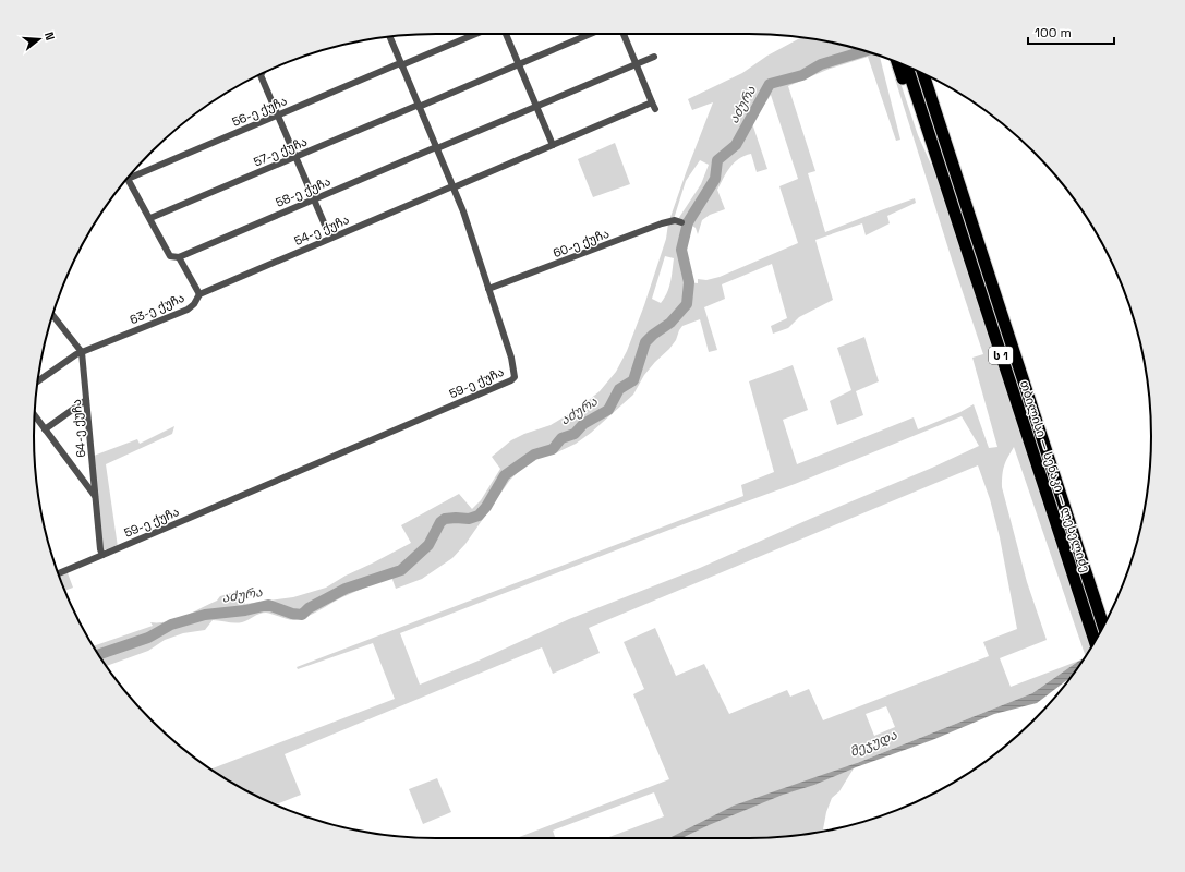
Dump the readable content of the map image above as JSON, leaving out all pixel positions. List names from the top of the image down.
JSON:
{
  "streets": {
    "highway": ["ს 1", "თბილისი — სენაკი — ლესელიძე"],
    "street": [
      "56-ე ქუჩა",
      "57-ე ქუჩა",
      "58-ე ქუჩა",
      "54-ე ქუჩა",
      "60-ე ქუჩა",
      "63-ე ქუჩა",
      "59-ე ქუჩა",
      "64-ე ქუჩა"
    ]
  },
  "crossings": [
    ["56-ე ქუჩა", "59-ე ქუჩა"],
    ["57-ე ქუჩა", "63-ე ქუჩა"],
    ["57-ე ქუჩა", "59-ე ქუჩა"],
    ["58-ე ქუჩა", "54-ე ქუჩა"],
    ["58-ე ქუჩა", "63-ე ქუჩა"],
    ["58-ე ქუჩა", "59-ე ქუჩა"],
    ["54-ე ქუჩა", "63-ე ქუჩა"],
    ["54-ე ქუჩა", "59-ე ქუჩა"],
    ["60-ე ქუჩა", "59-ე ქუჩა"],
    ["63-ე ქუჩა", "64-ე ქუჩა"],
    ["59-ე ქუჩა", "64-ე ქუჩა"]
  ],
  "water": ["აძურა", "მეჯუდა"],
  "scale_bar": "100 m",
  "north": "right"
}
